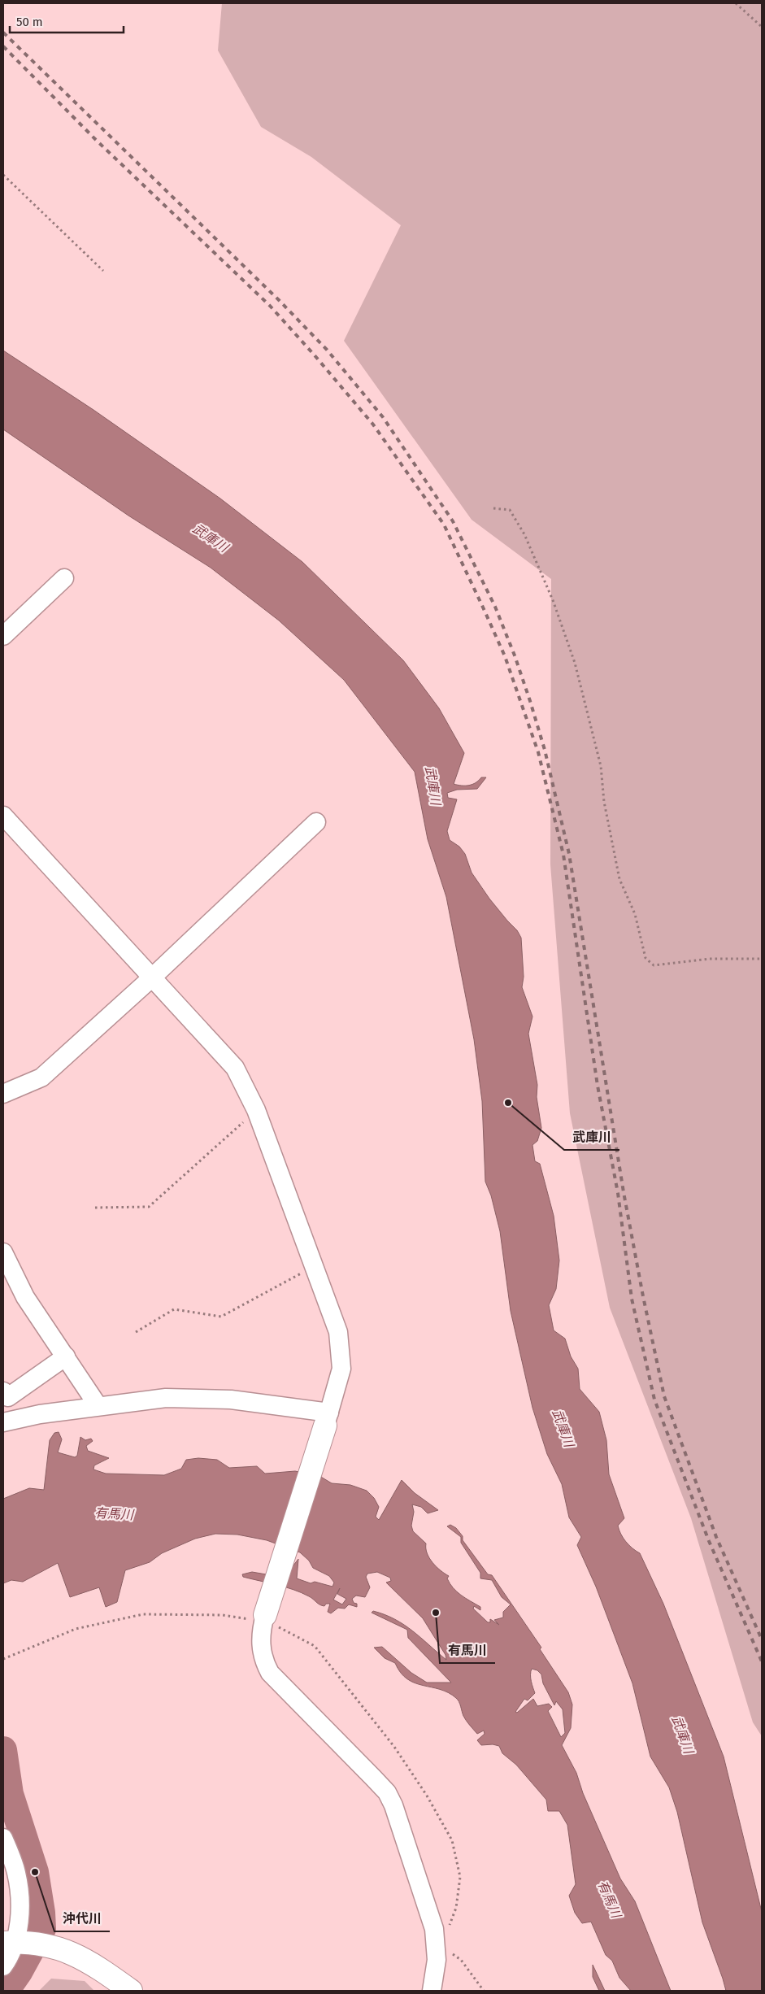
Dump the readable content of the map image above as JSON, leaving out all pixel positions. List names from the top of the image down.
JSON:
{
  "water": ["武庫川", "有馬川"],
  "places": ["武庫川", "有馬川", "沖代川"],
  "scale_bar": "50 m"
}
